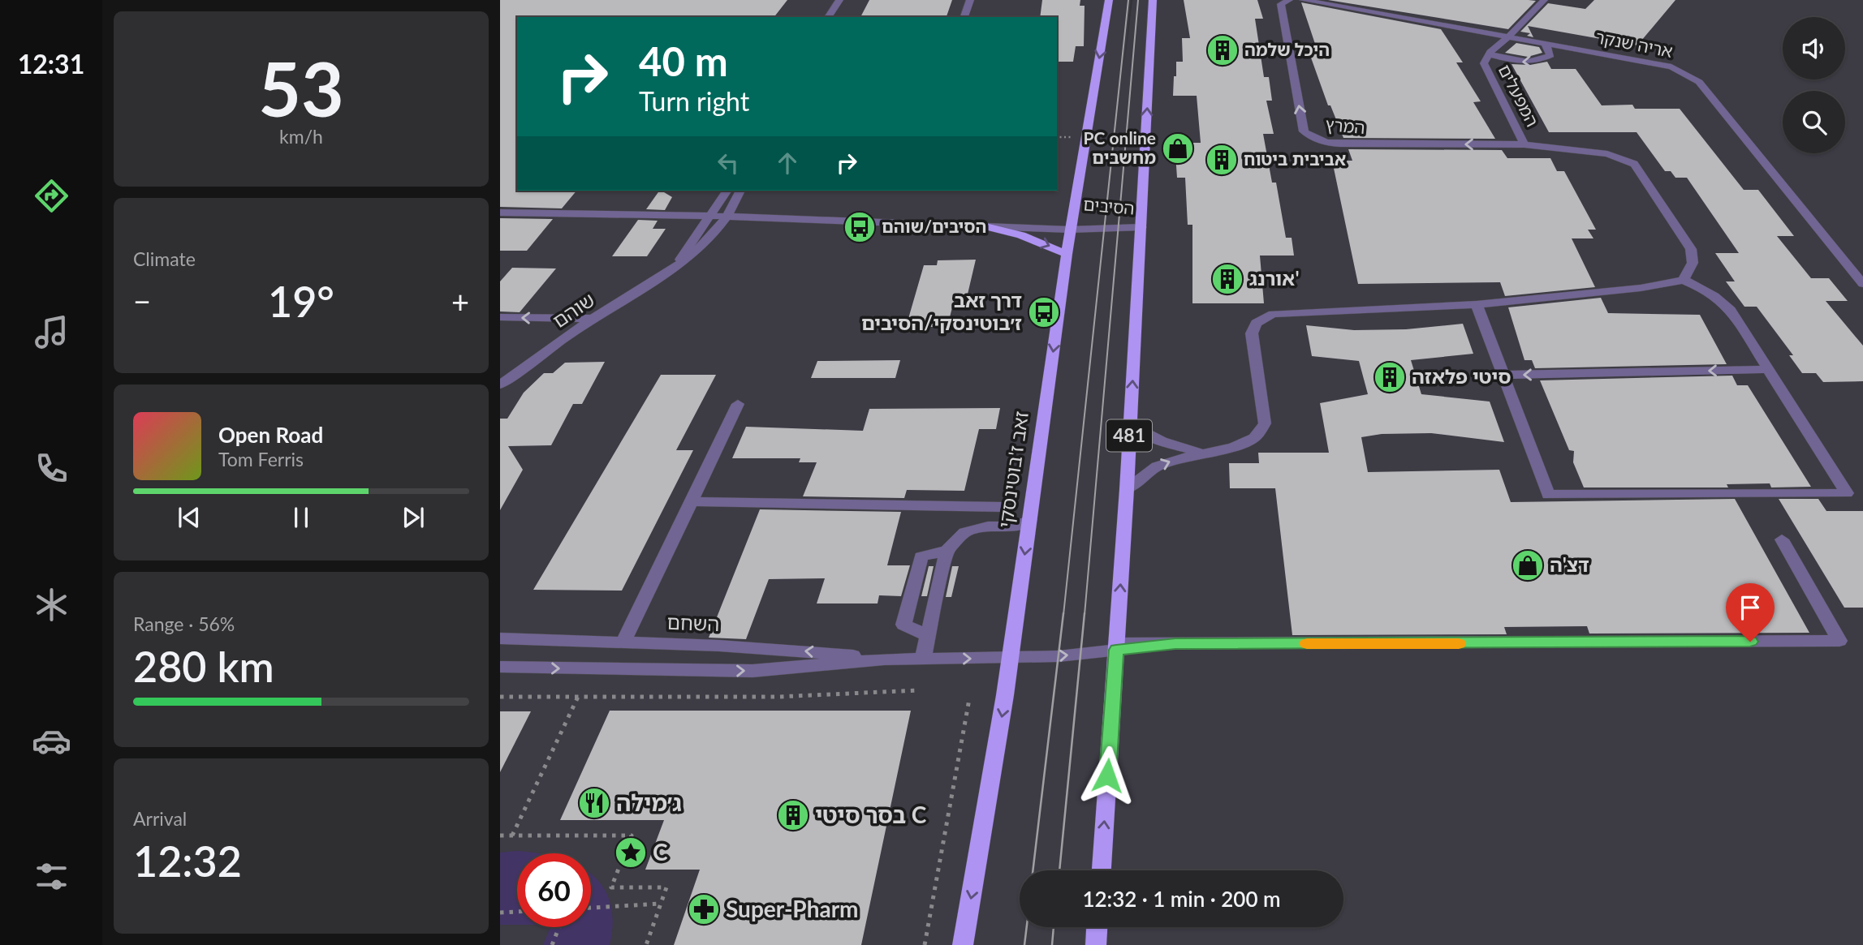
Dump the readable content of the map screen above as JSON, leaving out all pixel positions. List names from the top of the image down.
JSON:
{
  "streets": {
    "main road": ["481", "זאב ז'בוטינסקי"],
    "street": [
      "אריה שנקר",
      "המפעלים",
      "המרץ",
      "הסיבים",
      "שוהם",
      "השחם"
    ]
  },
  "crossings": [
    ["אריה שנקר", "המפעלים"],
    ["המפעלים", "המרץ"],
    ["הסיבים", "שוהם"],
    ["הסיבים", "481"],
    ["הסיבים", "זאב ז'בוטינסקי"],
    ["481", "השחם"],
    ["זאב ז'בוטינסקי", "השחם"]
  ],
  "places": {
    "building": [
      "היכל שלמה",
      "אביבית ביטוח",
      "אורנג'",
      "סיטי פלאזה",
      "בסר סיטי C"
    ],
    "shop": ["PC online מחשבים", "דצ'ה"],
    "bus stop": ["הסיבים/שוהם", "דרך זאב ז׳בוטינסקי/הסיבים"],
    "restaurant": ["ג׳מילה"],
    "place": ["C"],
    "pharmacy": ["Super-Pharm"]
  },
  "page": {
    "tabs": "12:31",
    "tile": [
      ["53", "km/h"],
      "Climate",
      ["Range · 56%", "280 km"],
      ["Arrival", "12:32"]
    ],
    "turn": ["40 m", "Turn right"],
    "heat": ["−", "19°", "+"],
    "song": ["Open Road", "Tom Ferris"],
    "limit": "60",
    "trip": "12:32 · 1 min · 200 m"
  }
}
